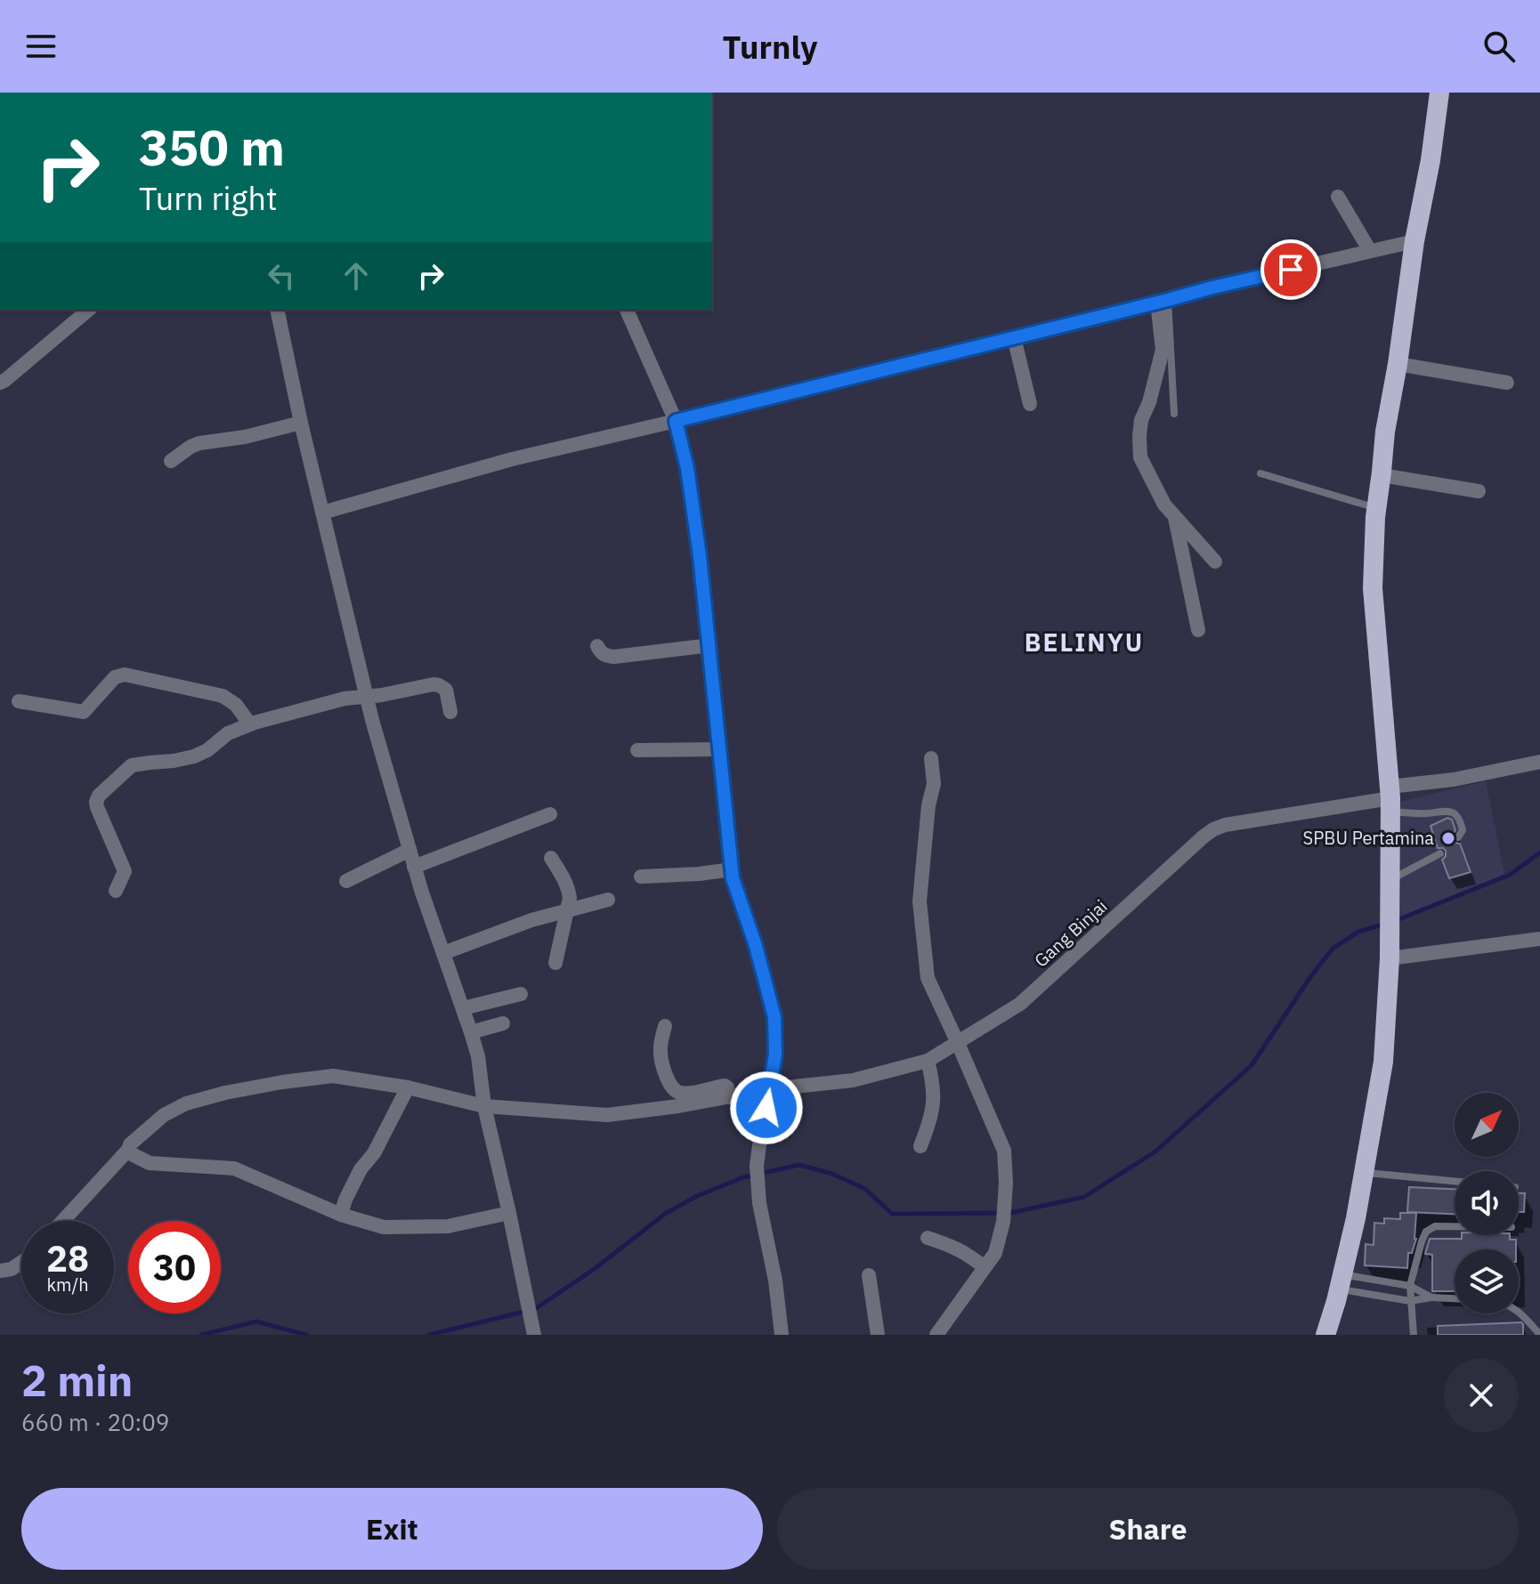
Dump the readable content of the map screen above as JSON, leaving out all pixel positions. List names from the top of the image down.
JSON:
{
  "streets": {
    "street": ["Gang Binjai"]
  },
  "districts": ["BELINYU"],
  "places": ["SPBU Pertamina"],
  "north": "top right",
  "page": {
    "header": "Turnly",
    "turn": ["350 m", "Turn right"],
    "speed": "28 km/h",
    "limit": "30",
    "heading": ["2 min", "660 m · 20:09"],
    "buttons": ["Exit", "Share"]
  }
}
